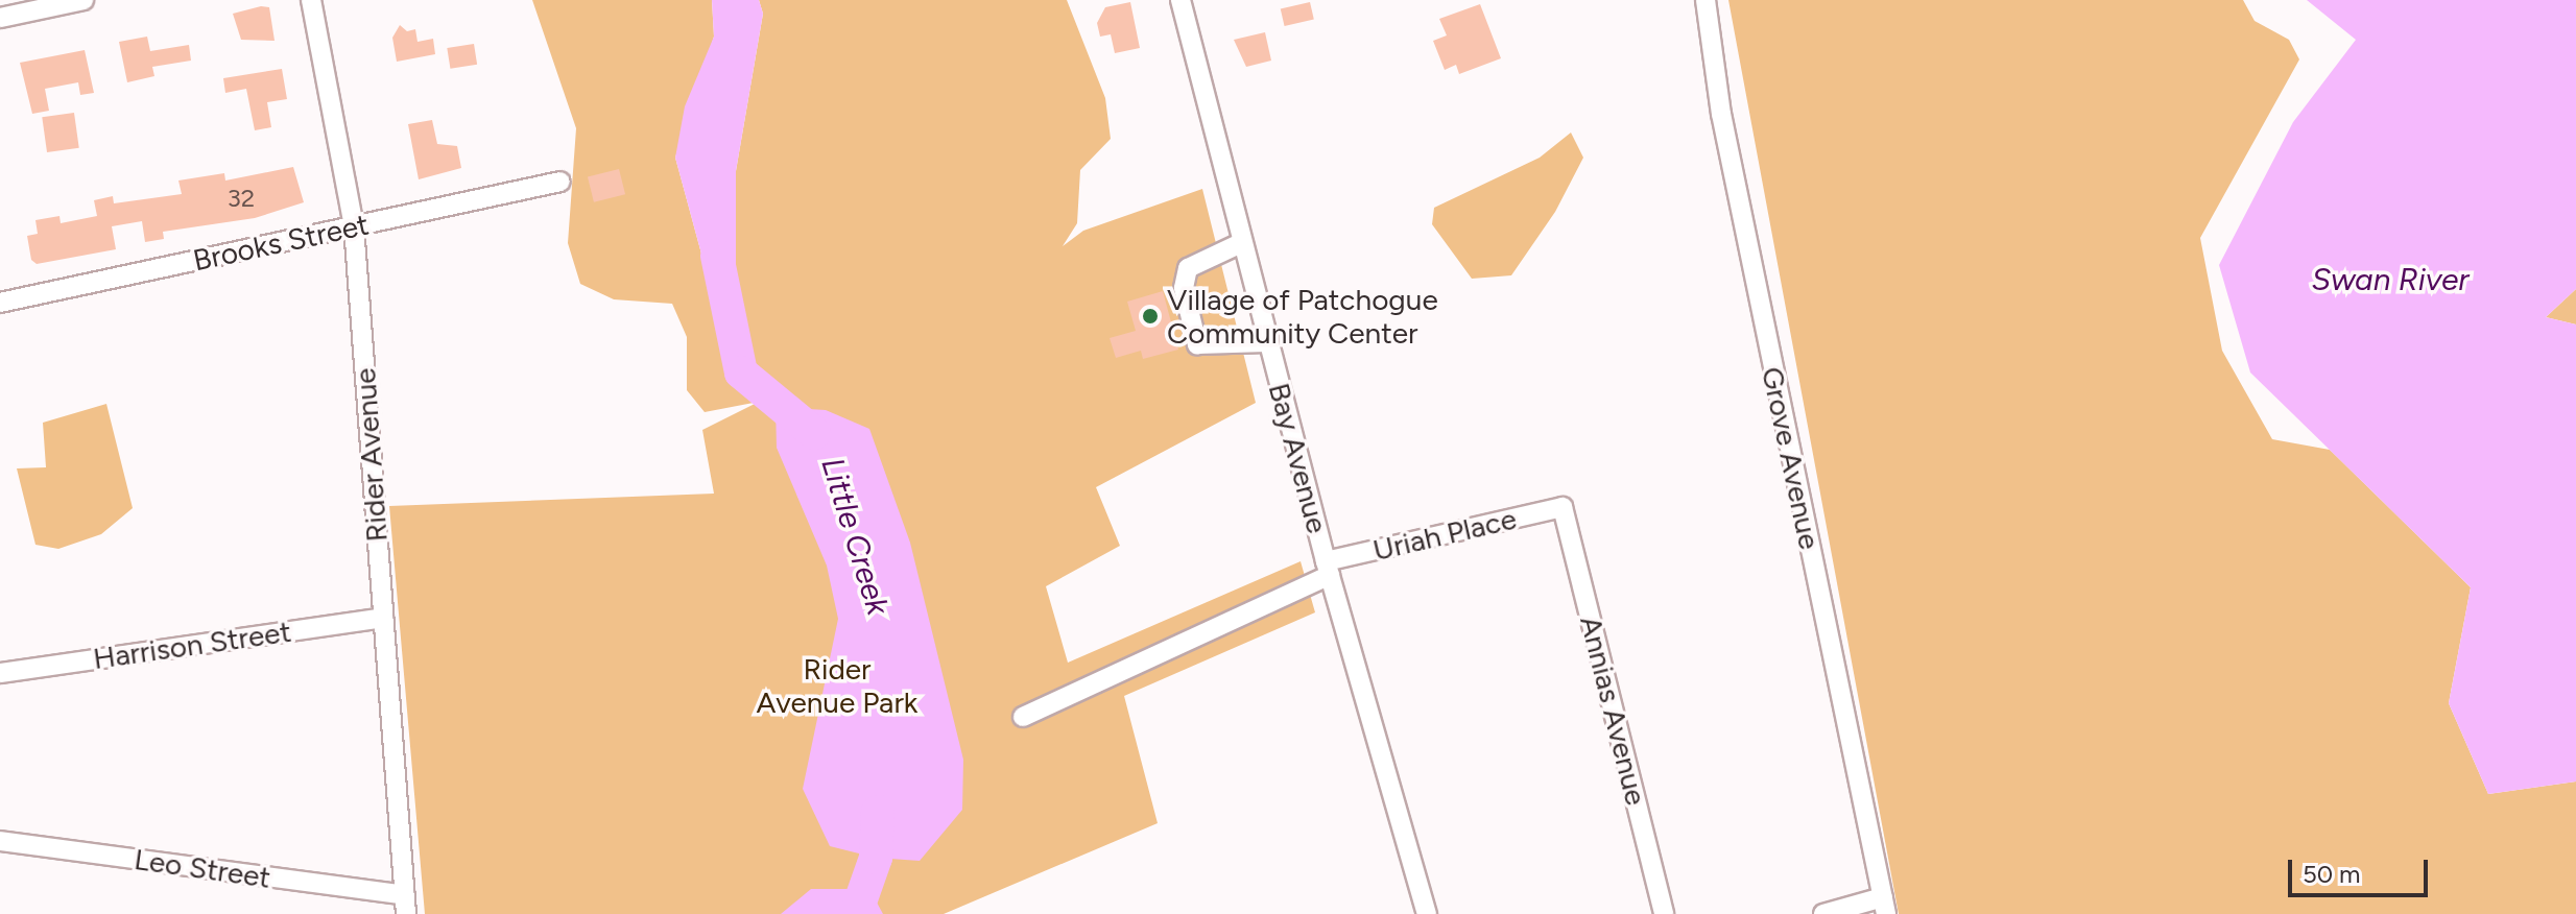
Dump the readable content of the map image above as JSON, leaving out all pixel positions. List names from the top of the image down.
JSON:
{
  "streets": {
    "street": [
      "Brooks Street",
      "Rider Avenue",
      "Bay Avenue",
      "Grove Avenue",
      "Uriah Place",
      "Harrison Street",
      "Annias Avenue",
      "Leo Street"
    ]
  },
  "crossings": [
    ["Brooks Street", "Rider Avenue"],
    ["Rider Avenue", "Harrison Street"],
    ["Rider Avenue", "Leo Street"],
    ["Bay Avenue", "Uriah Place"],
    ["Uriah Place", "Annias Avenue"]
  ],
  "water": ["Swan River", "Little Creek"],
  "parks": ["Rider Avenue Park"],
  "places": ["Village of Patchogue Community Center"],
  "house_numbers": ["32"],
  "scale_bar": "50 m"
}
